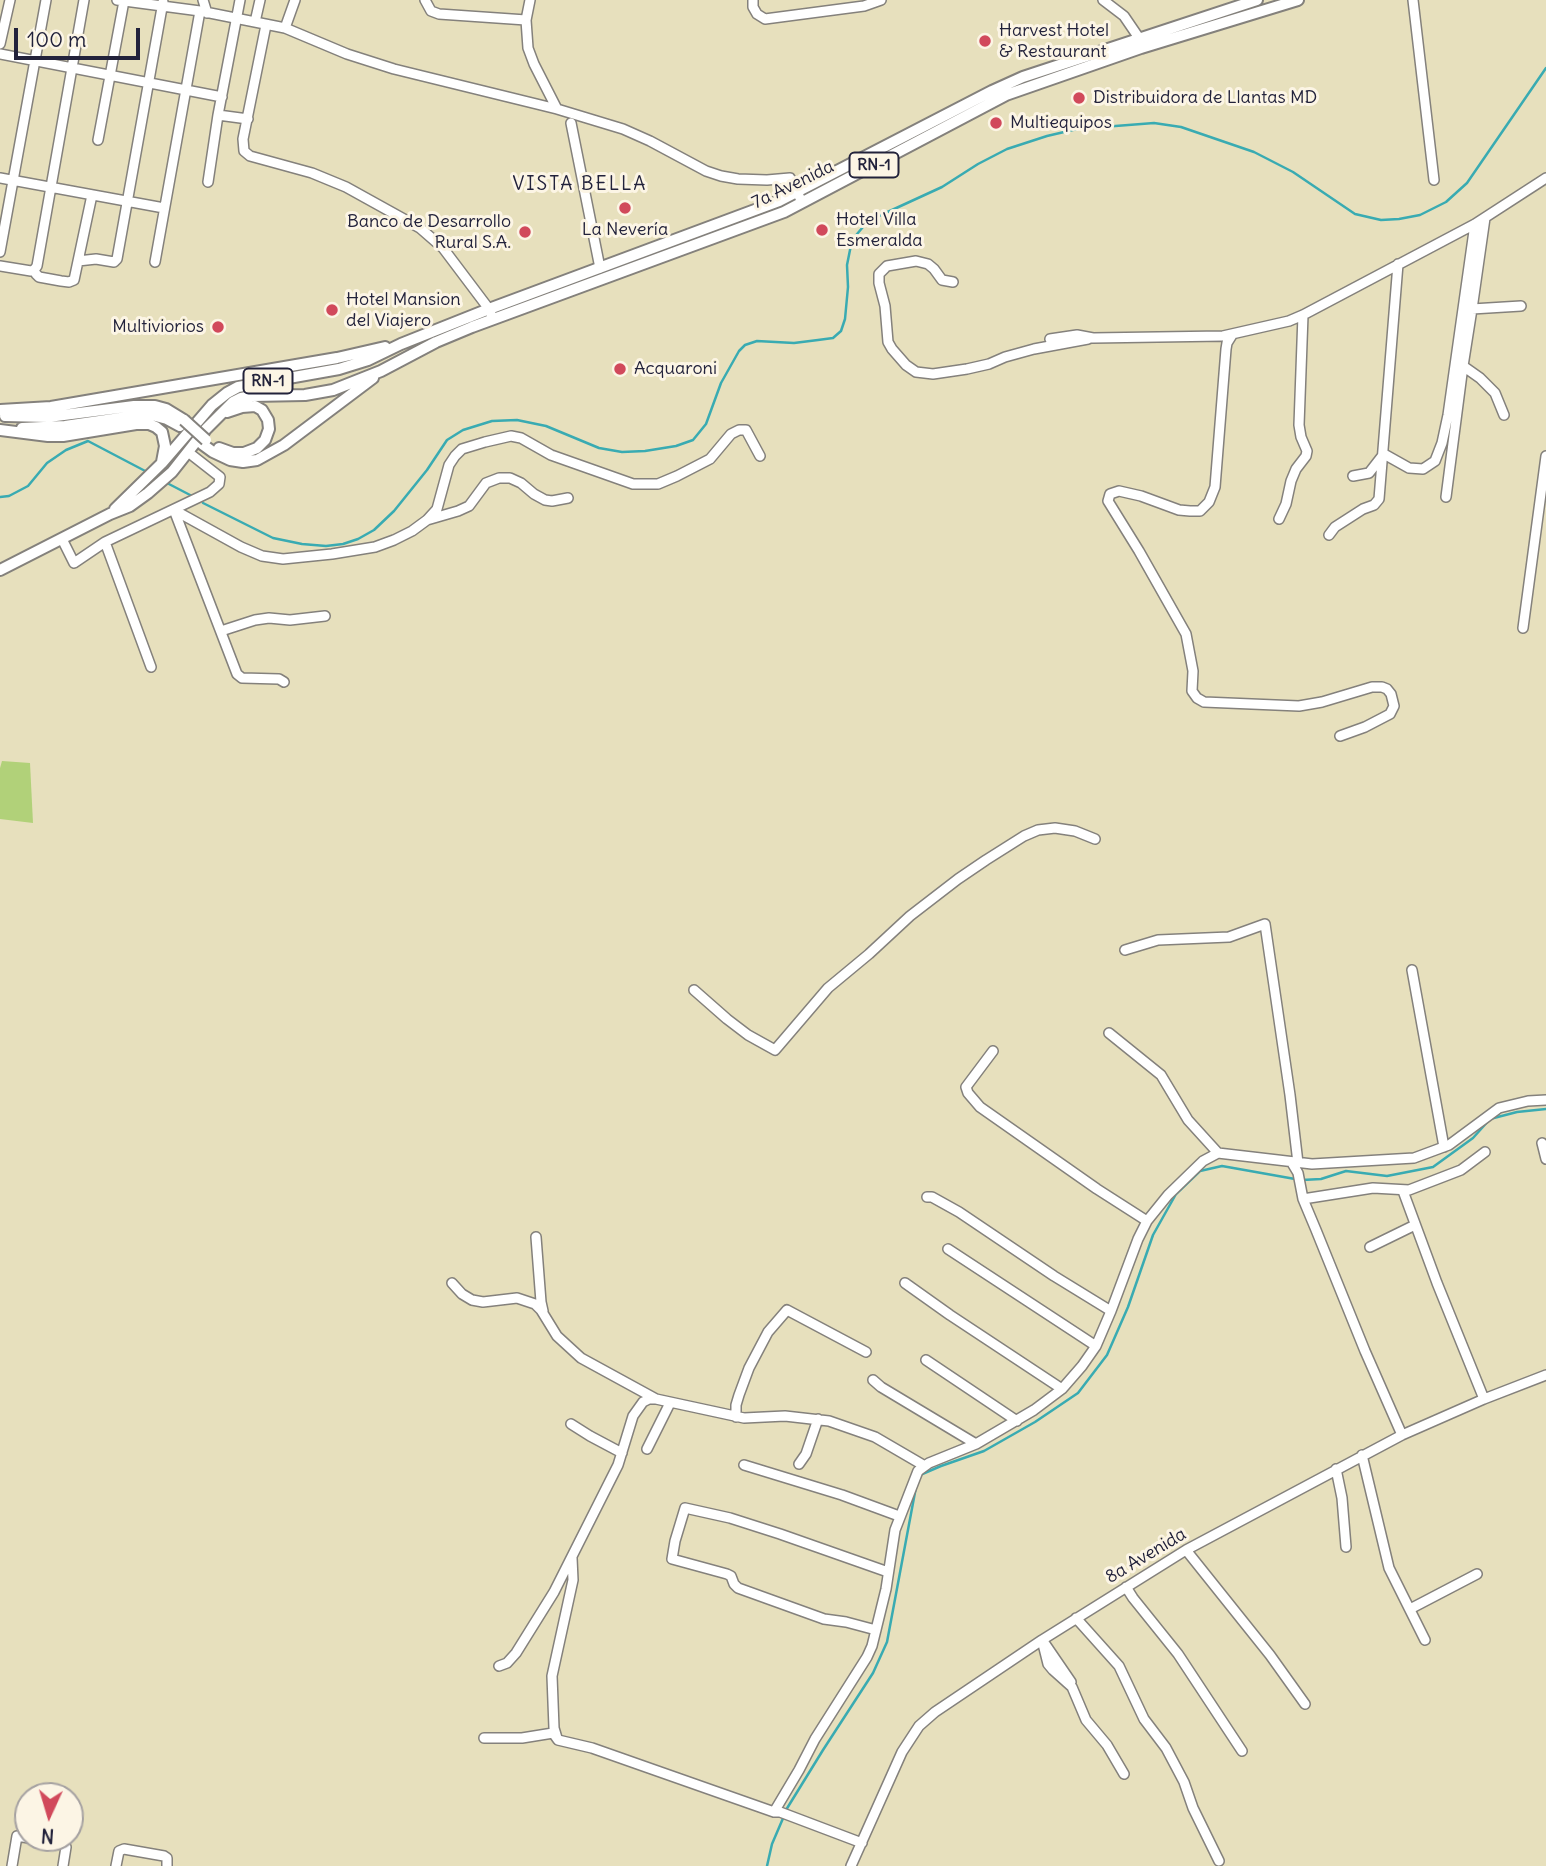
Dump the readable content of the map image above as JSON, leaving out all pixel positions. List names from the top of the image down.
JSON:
{
  "streets": {
    "main road": ["RN-1", "7a Avenida"],
    "street": ["8a Avenida"]
  },
  "crossings": [
    ["RN-1", "7a Avenida"]
  ],
  "districts": ["VISTA BELLA"],
  "places": [
    "Harvest Hotel & Restaurant",
    "Distribuidora de Llantas MD",
    "Multiequipos",
    "La Nevería",
    "Hotel Villa Esmeralda",
    "Banco de Desarrollo Rural S.A.",
    "Hotel Mansion del Viajero",
    "Multiviorios",
    "Acquaroni"
  ],
  "scale_bar": "100 m",
  "north": "bottom"
}
